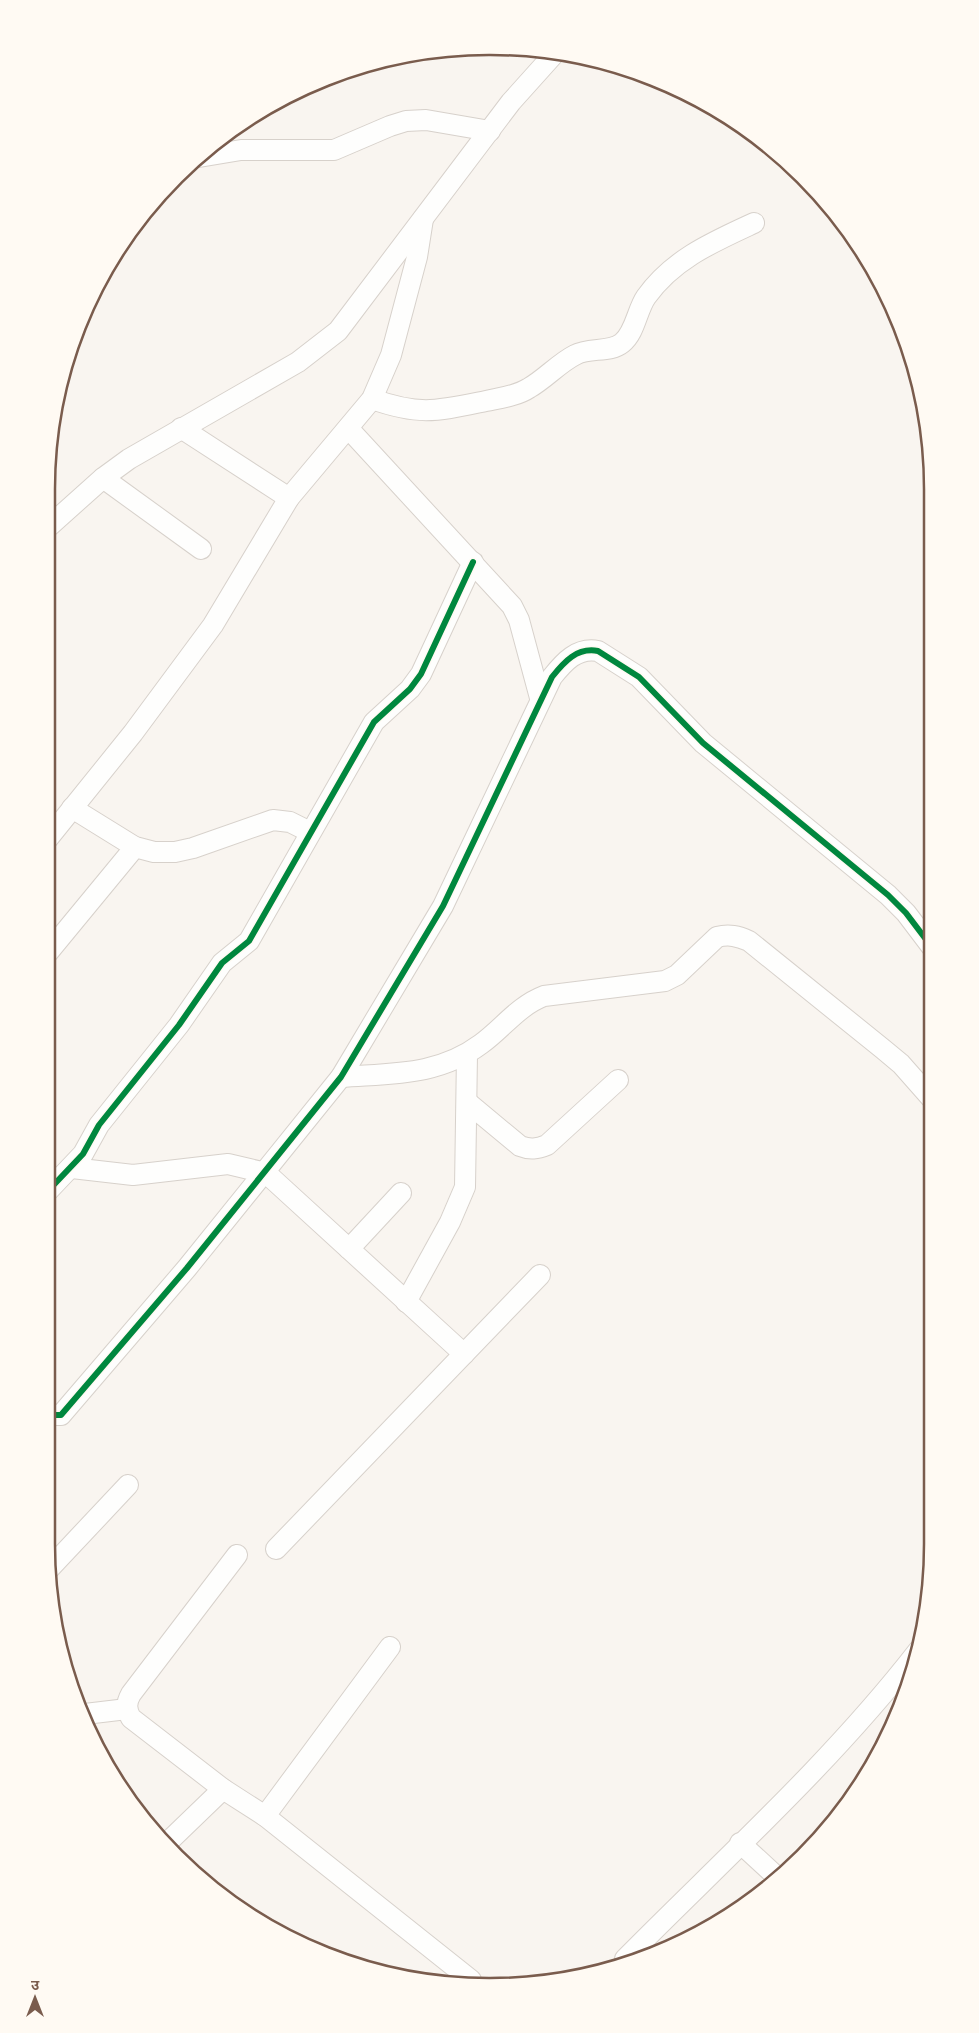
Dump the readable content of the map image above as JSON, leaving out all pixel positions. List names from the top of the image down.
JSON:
{
  "north": "top"
}
